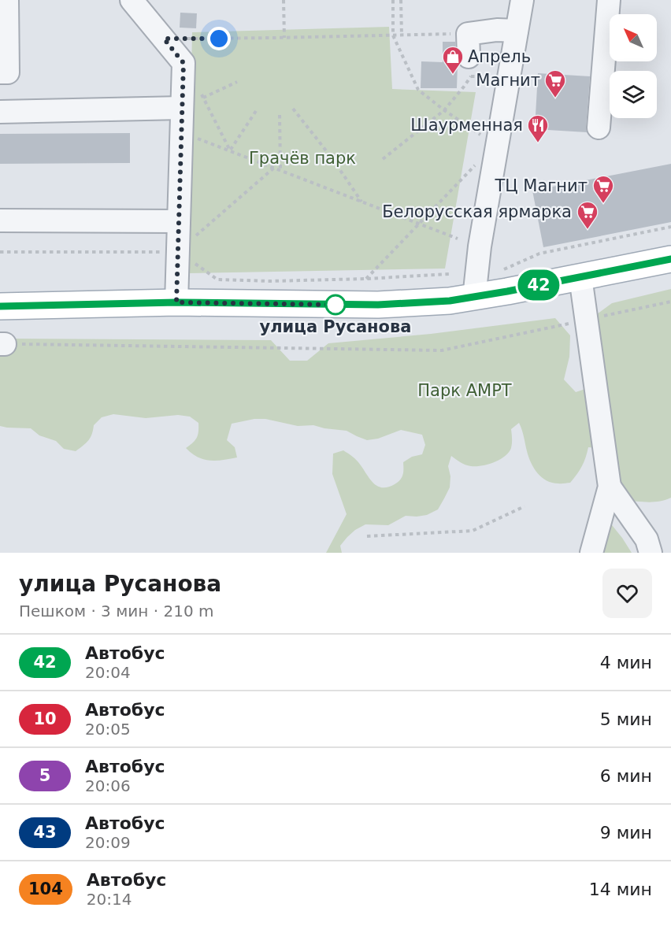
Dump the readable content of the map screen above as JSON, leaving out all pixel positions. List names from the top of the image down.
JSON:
{
  "parks": ["Грачёв парк", "Парк АМРТ"],
  "places": {
    "shop": ["Апрель"],
    "supermarket": ["Магнит", "ТЦ Магнит", "Белорусская ярмарка"],
    "restaurant": ["Шаурменная"],
    "other": ["улица Русанова"]
  },
  "lines": ["bus line 42"],
  "north": "top left",
  "page": {
    "on_map": "42",
    "heading": ["улица Русанова", "Пешком · 3 мин · 210 m"],
    "list": [
      {
        "mark": "42",
        "name": "Автобус",
        "note": "20:04",
        "value": "4 мин"
      },
      {
        "mark": "10",
        "name": "Автобус",
        "note": "20:05",
        "value": "5 мин"
      },
      {
        "mark": "5",
        "name": "Автобус",
        "note": "20:06",
        "value": "6 мин"
      },
      {
        "mark": "43",
        "name": "Автобус",
        "note": "20:09",
        "value": "9 мин"
      },
      {
        "mark": "104",
        "name": "Автобус",
        "note": "20:14",
        "value": "14 мин"
      }
    ]
  }
}
